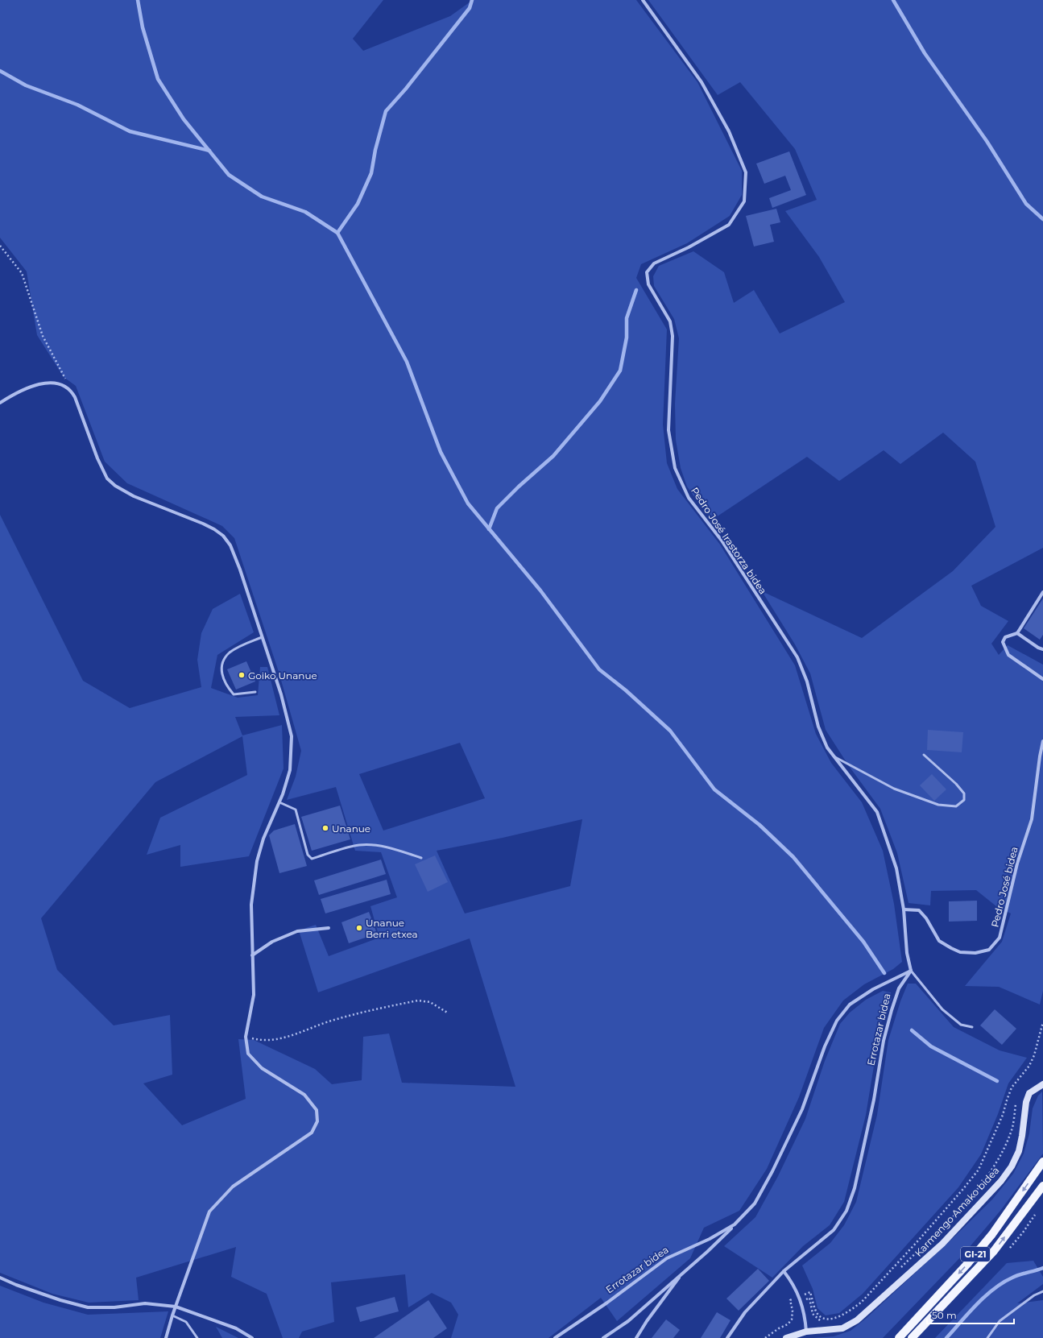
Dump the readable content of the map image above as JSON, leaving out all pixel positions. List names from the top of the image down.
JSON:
{
  "streets": {
    "main road": ["GI-21"],
    "street": [
      "Pedro José Irastorza bidea",
      "Pedro José bidea",
      "Errotazar bidea",
      "Karmengo Amako bidea"
    ]
  },
  "crossings": [
    ["Pedro José Irastorza bidea", "Pedro José bidea"],
    ["Pedro José Irastorza bidea", "Errotazar bidea"]
  ],
  "places": ["Goiko Unanue", "Unanue", "Unanue Berri etxea"],
  "scale_bar": "50 m"
}
